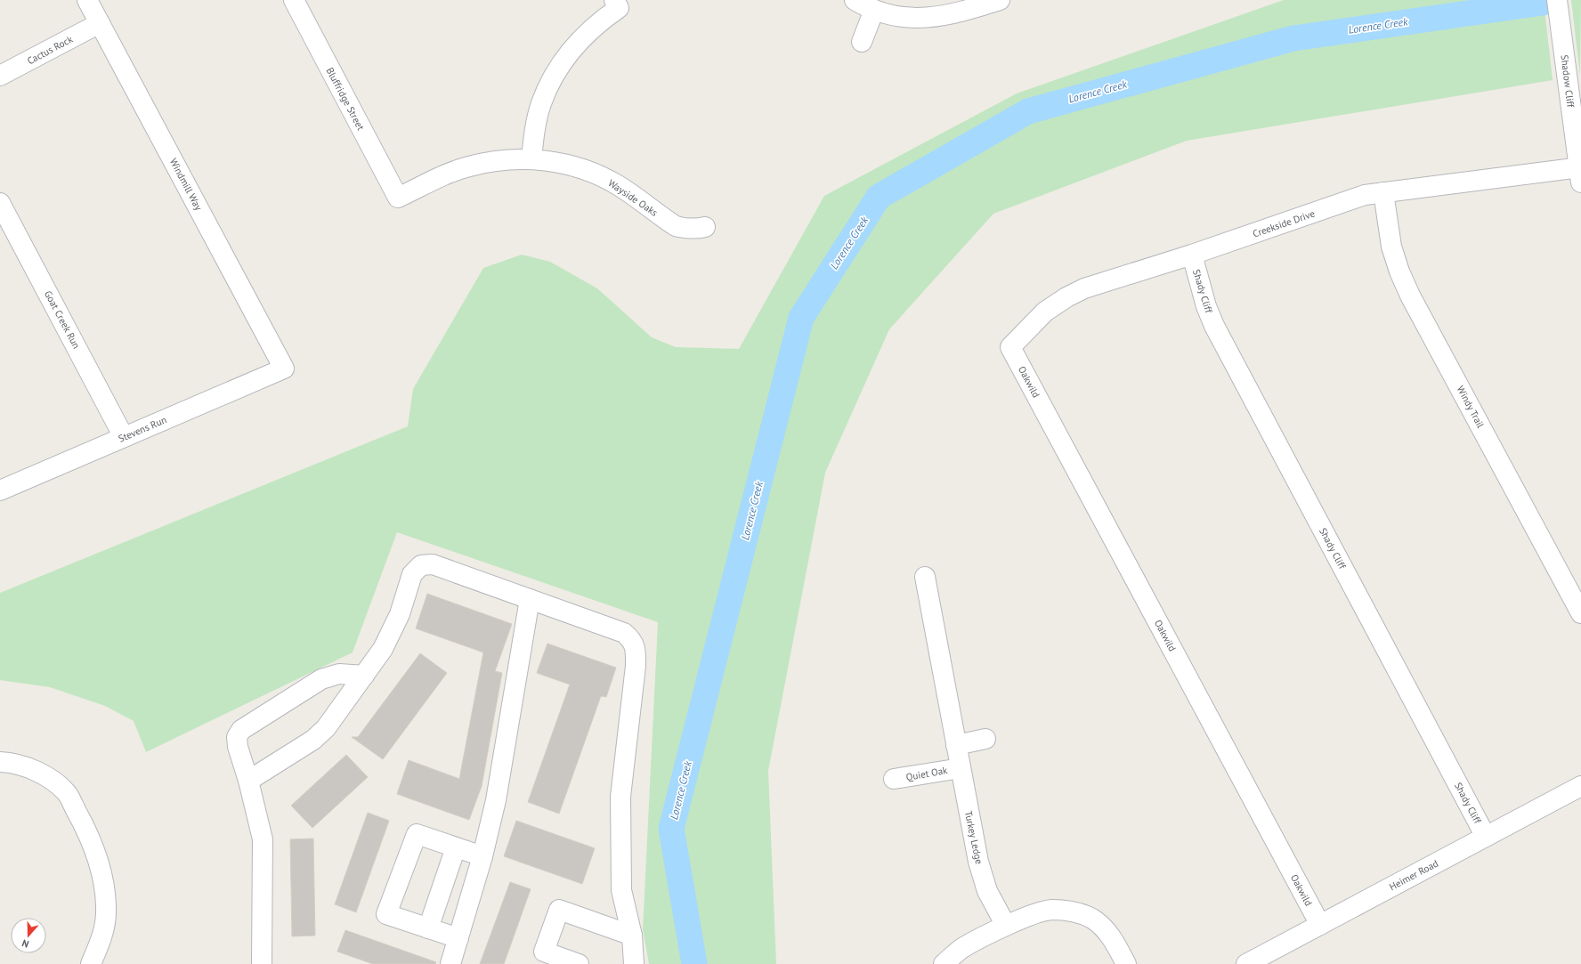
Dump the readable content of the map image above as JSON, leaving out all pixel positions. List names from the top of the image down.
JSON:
{
  "streets": {
    "street": [
      "Cactus Rock",
      "Shadow Cliff",
      "Bluffridge Street",
      "Windmill Way",
      "Wayside Oaks",
      "Creekside Drive",
      "Shady Cliff",
      "Goat Creek Run",
      "Oakwild",
      "Windy Trail",
      "Stevens Run",
      "Quiet Oak",
      "Turkey Ledge",
      "Heimer Road"
    ]
  },
  "crossings": [
    ["Cactus Rock", "Windmill Way"],
    ["Shadow Cliff", "Creekside Drive"],
    ["Bluffridge Street", "Wayside Oaks"],
    ["Windmill Way", "Stevens Run"],
    ["Creekside Drive", "Shady Cliff"],
    ["Creekside Drive", "Oakwild"],
    ["Creekside Drive", "Windy Trail"],
    ["Shady Cliff", "Heimer Road"],
    ["Goat Creek Run", "Stevens Run"],
    ["Oakwild", "Heimer Road"],
    ["Quiet Oak", "Turkey Ledge"]
  ],
  "water": ["Lorence Creek"],
  "north": "bottom"
}
